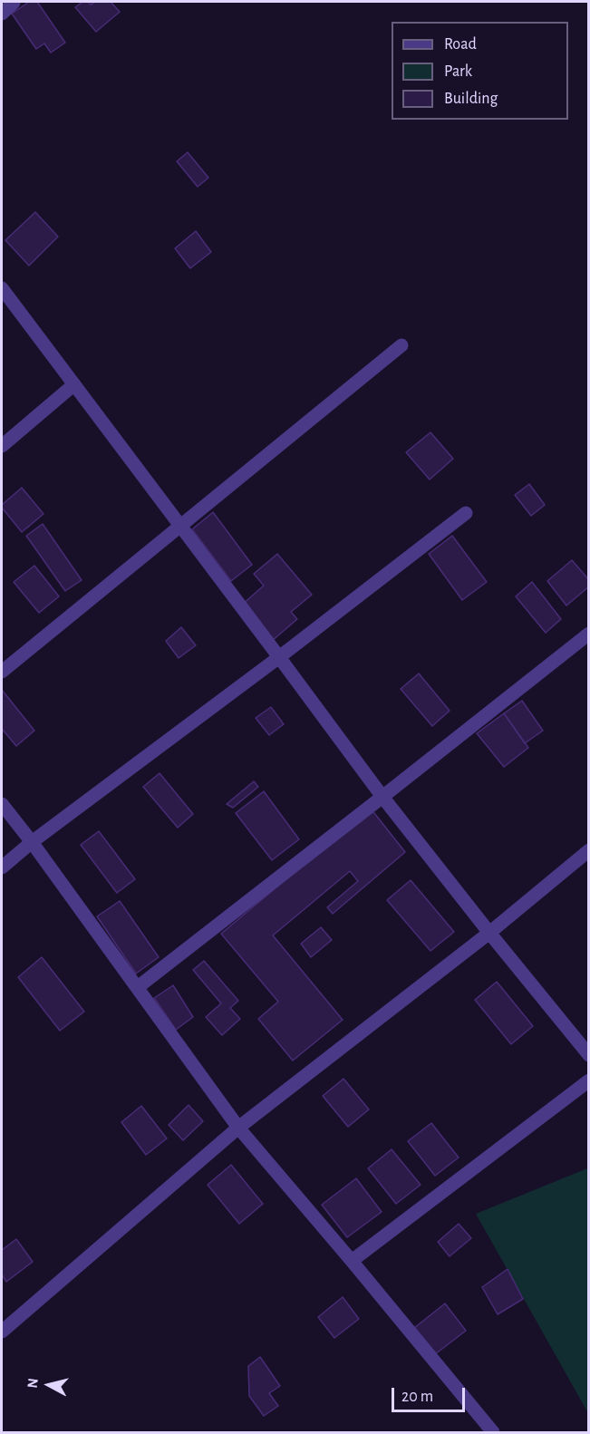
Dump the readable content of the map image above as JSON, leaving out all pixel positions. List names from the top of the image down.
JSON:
{
  "legend": ["Road", "Park", "Building"],
  "scale_bar": "20 m",
  "north": "left"
}
